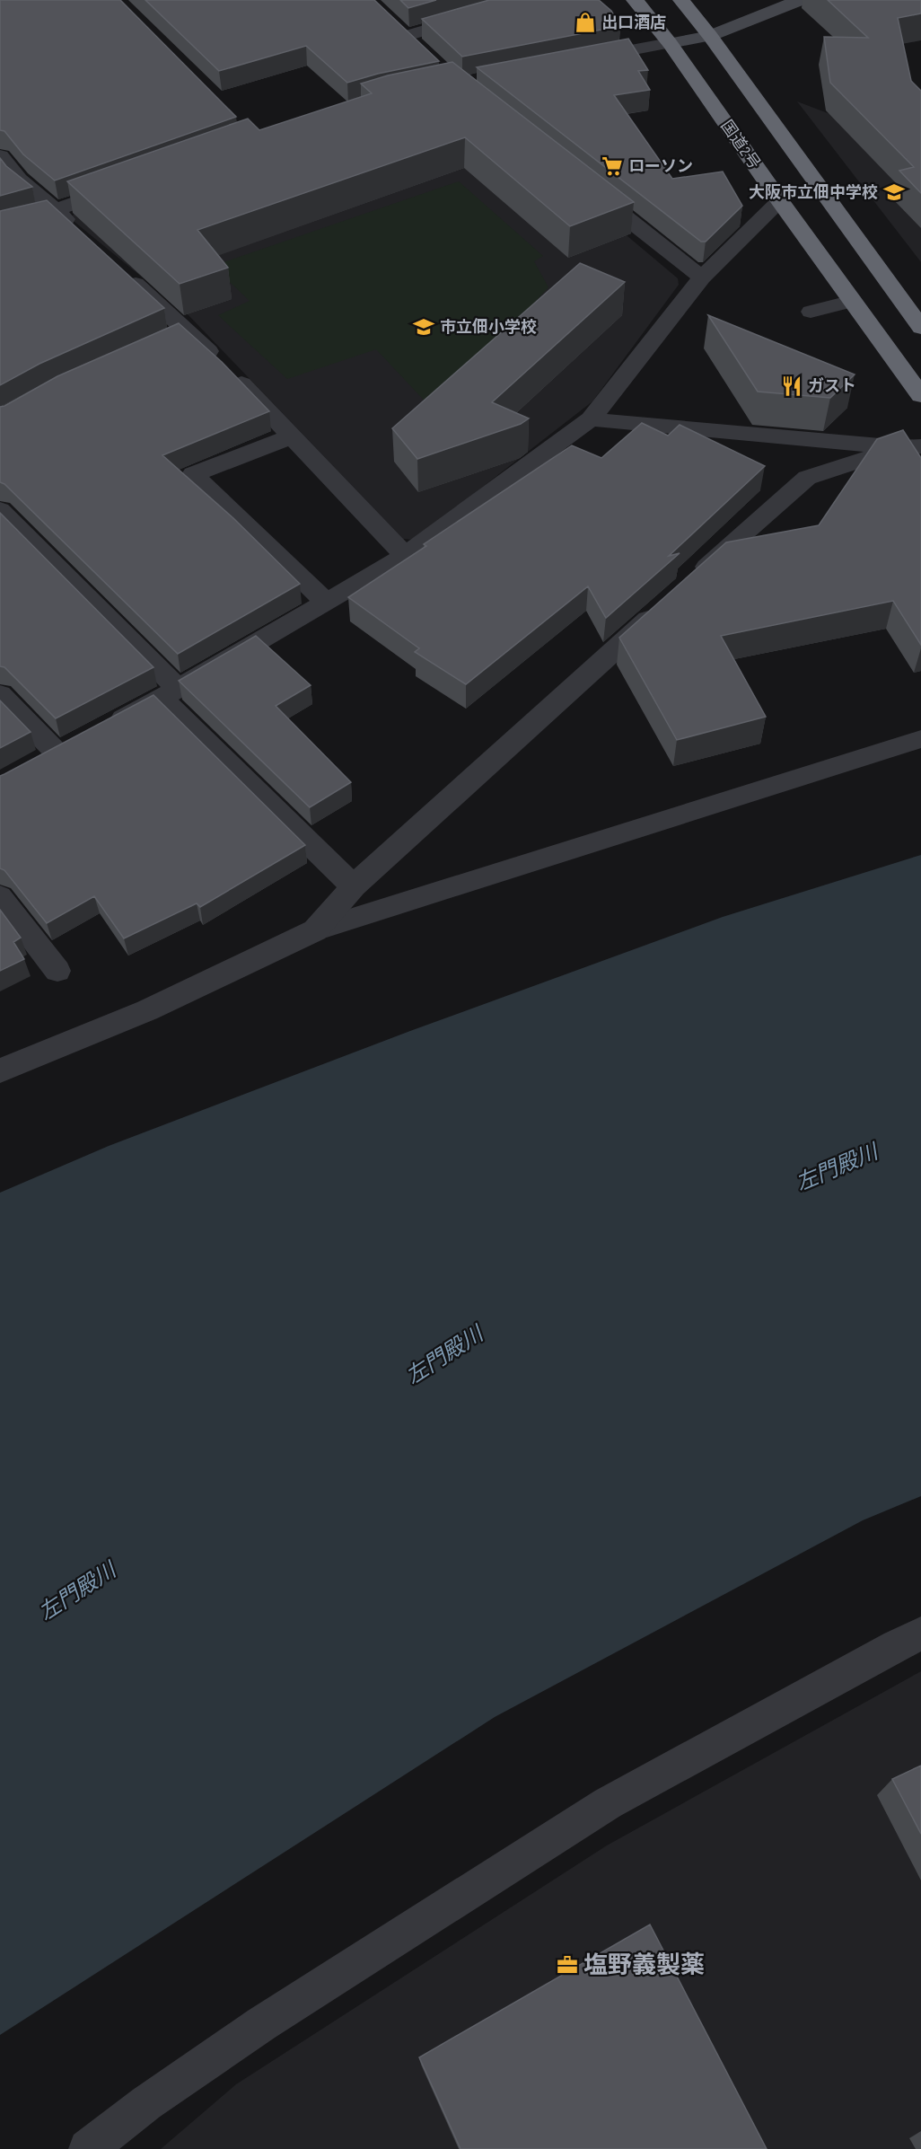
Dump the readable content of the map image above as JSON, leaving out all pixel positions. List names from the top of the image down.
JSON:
{
  "streets": {
    "highway": ["国道2号"]
  },
  "water": ["左門殿川"],
  "places": {
    "shop": ["出口酒店"],
    "supermarket": ["ローソン"],
    "school or university": ["大阪市立佃中学校", "市立佃小学校"],
    "restaurant": ["ガスト"],
    "office": ["塩野義製薬"]
  }
}
